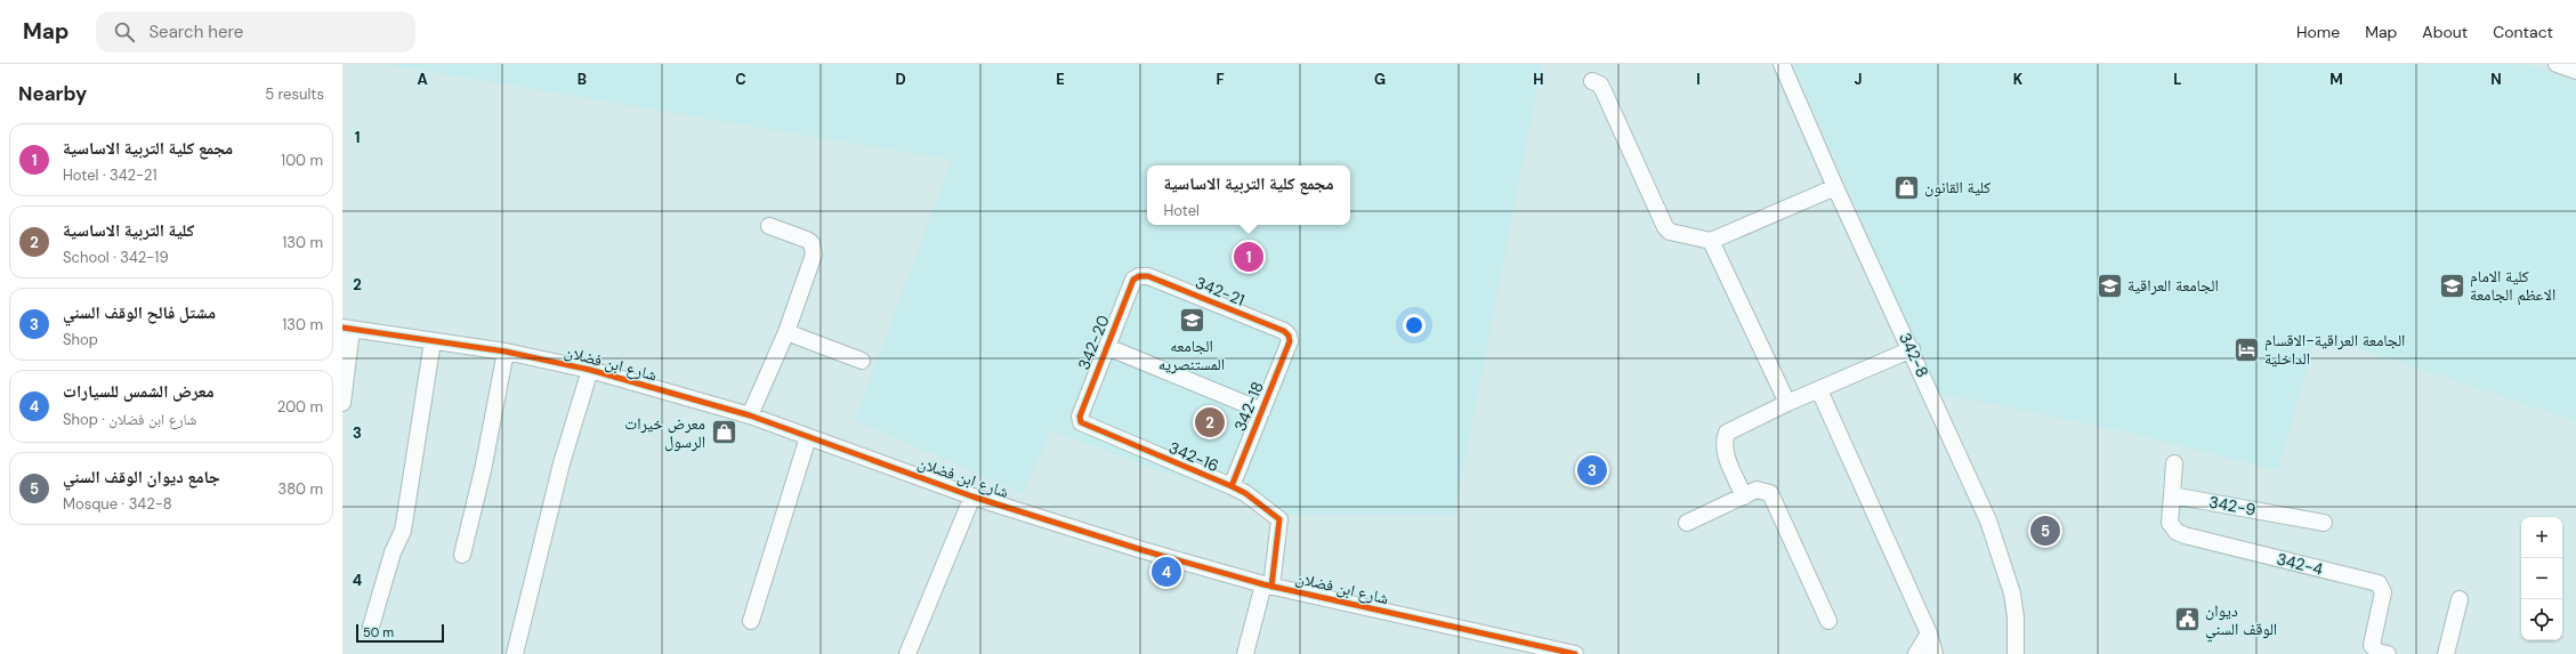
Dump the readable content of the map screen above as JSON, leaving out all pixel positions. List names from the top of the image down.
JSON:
{
  "streets": {
    "street": [
      "342-21",
      "342-20",
      "342-8",
      "شارع ابن فضلان",
      "342-18",
      "342-16",
      "342-9",
      "342-4"
    ]
  },
  "crossings": [
    ["342-21", "342-20"],
    ["342-21", "342-18"],
    ["342-20", "342-16"],
    ["شارع ابن فضلان", "342-16"],
    ["342-18", "342-16"],
    ["342-9", "342-4"]
  ],
  "places": {
    "shop": ["كلية القانون", "معرض خيرات الرسول"],
    "school or university": ["الجامعة العراقية", "كلية الامام الاعظم الجامعة", "الجامعه المستنصريه"],
    "hotel": ["الجامعة العراقية-الاقسام الداخلية"],
    "public building": ["ديوان الوقف السني"]
  },
  "scale_bar": "50 m",
  "page": {
    "header": "Map",
    "search": "Search here",
    "nav": [
      "Home",
      "Map",
      "About",
      "Contact"
    ],
    "heading": ["Nearby", "5 results"],
    "list": [
      {
        "mark": "1",
        "name": "مجمع كلية التربية الاساسية",
        "note": "Hotel · 342-21",
        "value": "100 m"
      },
      {
        "mark": "2",
        "name": "كلية التربية الاساسية",
        "note": "School · 342-19",
        "value": "130 m"
      },
      {
        "mark": "3",
        "name": "مشتل فالح الوقف السني",
        "note": "Shop",
        "value": "130 m"
      },
      {
        "mark": "4",
        "name": "معرض الشمس للسيارات",
        "note": "Shop · شارع ابن فضلان",
        "value": "200 m"
      },
      {
        "mark": "5",
        "name": "جامع ديوان الوقف السني",
        "note": "Mosque · 342-8",
        "value": "380 m"
      }
    ],
    "popup": ["مجمع كلية التربية الاساسية", "Hotel"],
    "pins": [
      "1",
      "2",
      "3",
      "5",
      "4"
    ],
    "map_buttons": ["+", "−"],
    "scale": "50 m"
  },
  "grid": {
    "columns": [
      "A",
      "B",
      "C",
      "D",
      "E",
      "F",
      "G",
      "H",
      "I",
      "J",
      "K",
      "L",
      "M",
      "N"
    ],
    "rows": [
      "1",
      "2",
      "3",
      "4"
    ]
  }
}
